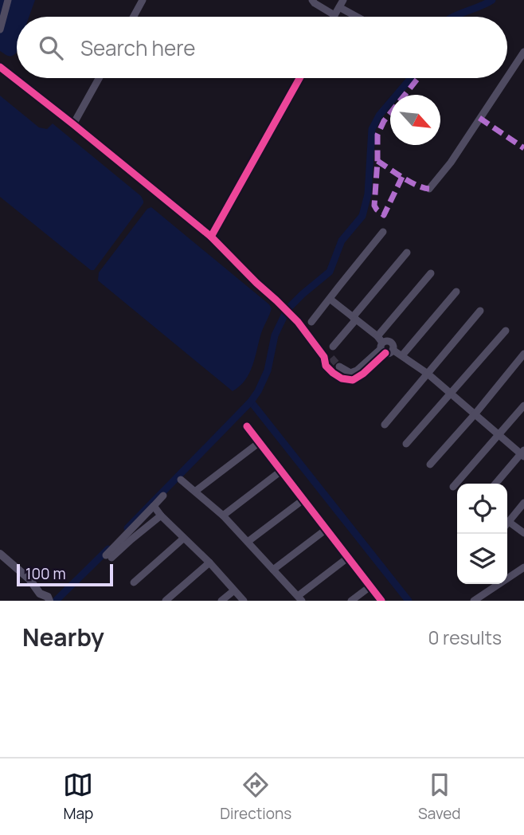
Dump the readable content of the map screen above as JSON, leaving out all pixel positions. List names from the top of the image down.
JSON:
{
  "scale_bar": "100 m",
  "north": "bottom right",
  "page": {
    "search": "Search here",
    "scale": "100 m",
    "heading": ["Nearby", "0 results"],
    "nav": ["Map", "Directions", "Saved"]
  }
}
